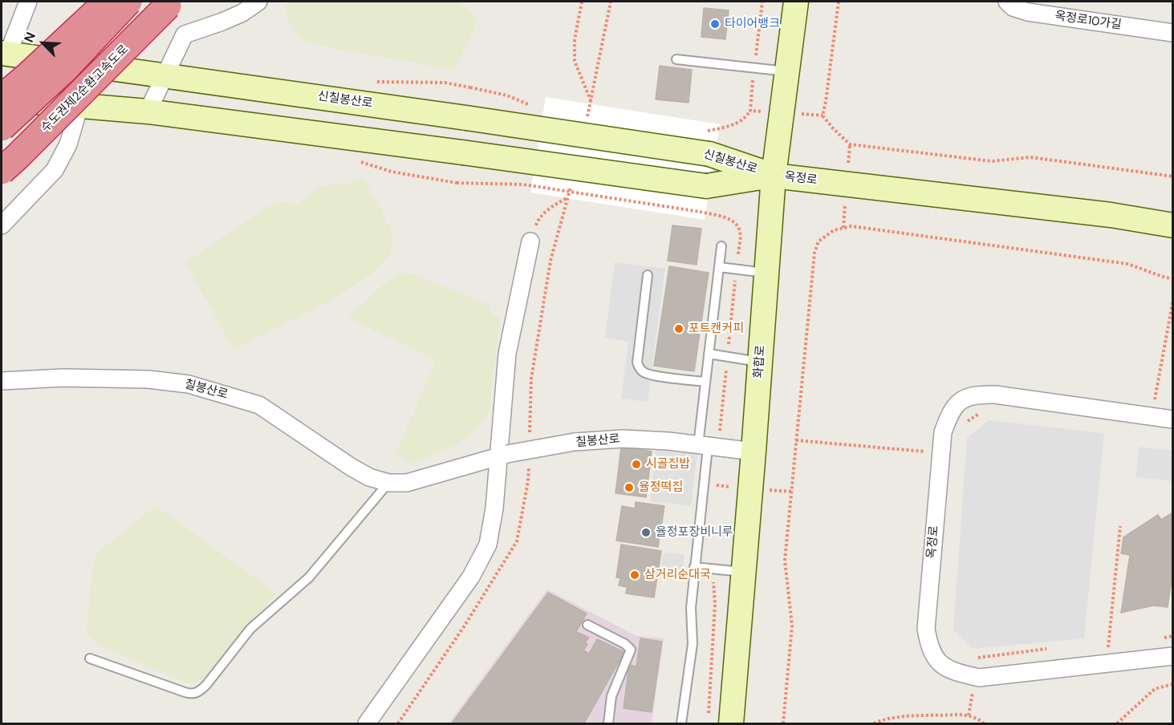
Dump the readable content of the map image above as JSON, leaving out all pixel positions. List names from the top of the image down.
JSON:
{
  "streets": {
    "highway": ["수도권제2순환고속도로"],
    "street": [
      "옥정로10가길",
      "신칠봉산로",
      "옥정로",
      "화합로",
      "칠봉산로"
    ]
  },
  "crossings": [
    ["신칠봉산로", "옥정로"],
    ["신칠봉산로", "화합로"],
    ["옥정로", "화합로"],
    ["화합로", "칠봉산로"]
  ],
  "places": [
    "타이어뱅크",
    "포트캔커피",
    "시골집밥",
    "율정떡집",
    "율정포장비니루",
    "삼거리순대국"
  ],
  "north": "top left"
}
